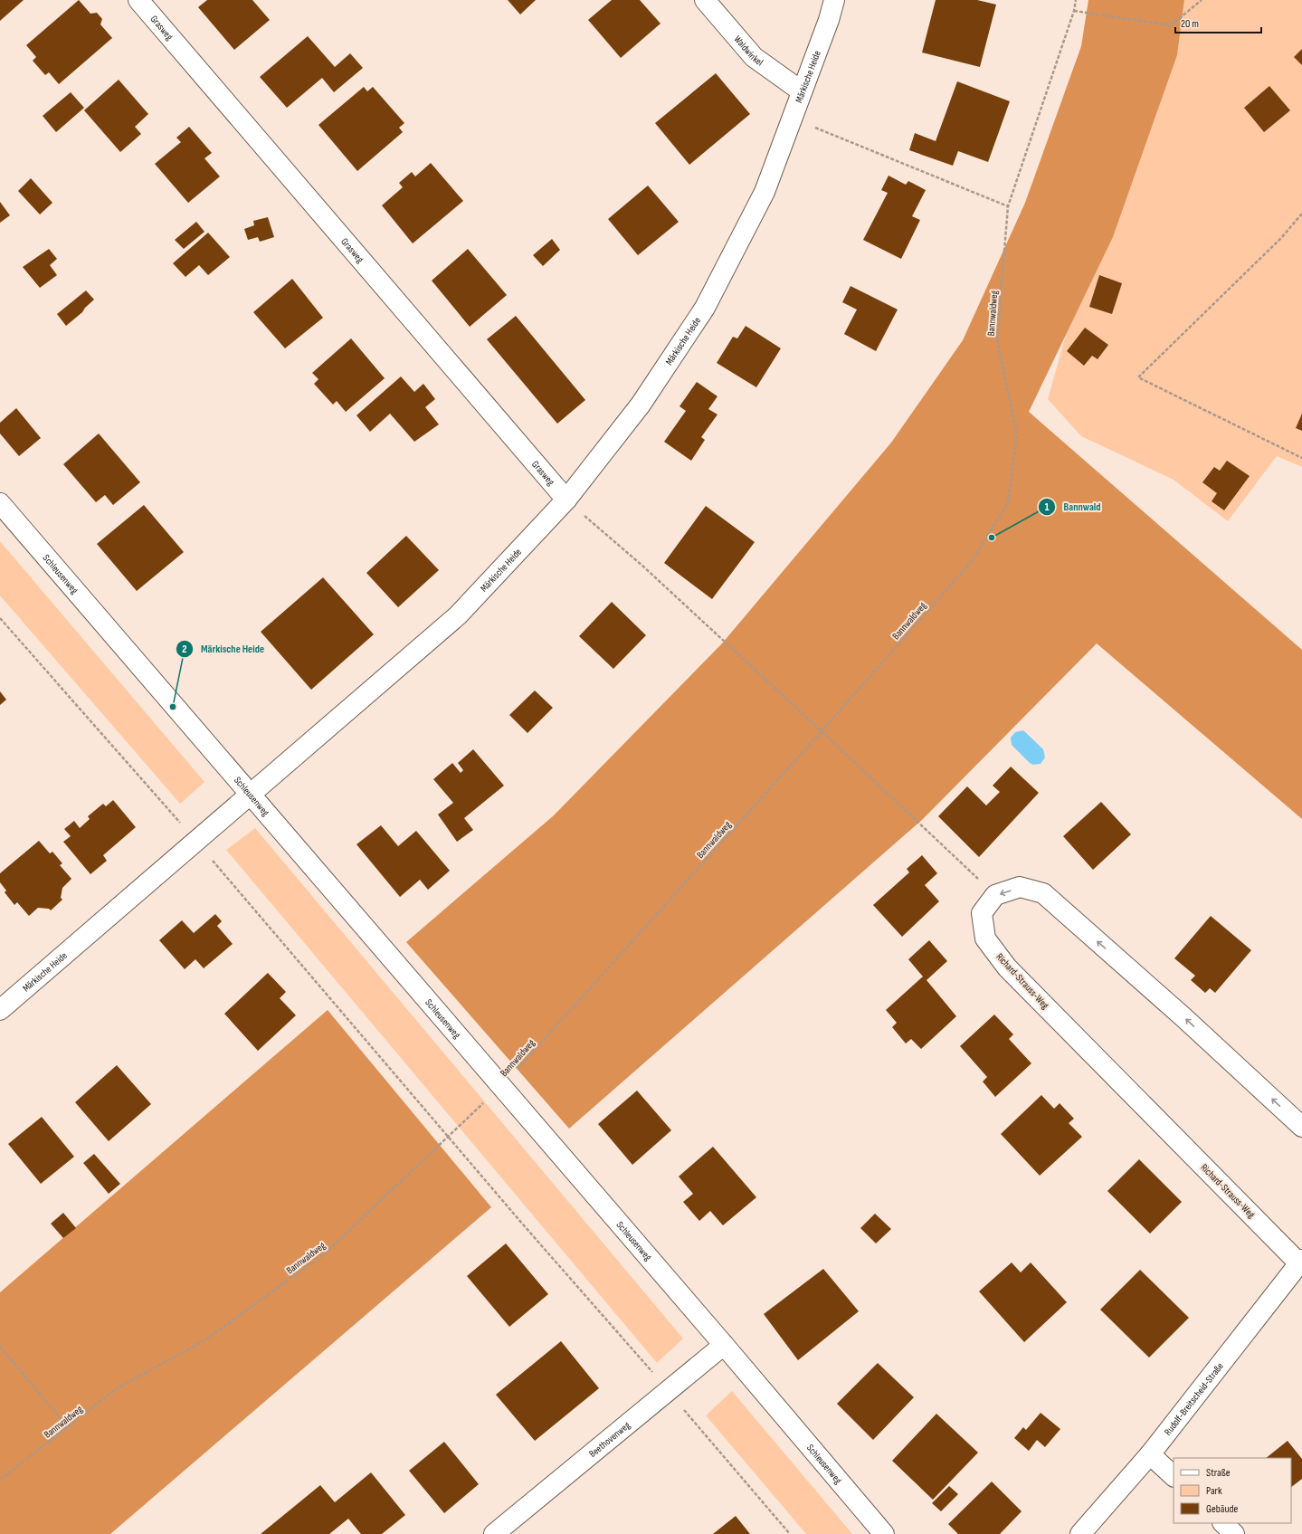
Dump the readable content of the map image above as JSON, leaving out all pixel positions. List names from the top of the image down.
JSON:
{
  "streets": {
    "street": [
      "Grasweg",
      "Waldwinkel",
      "Märkische Heide",
      "Schleusenweg",
      "Richard-Strauss-Weg",
      "Rudolf-Breitscheid-Straße",
      "Beethovenweg"
    ],
    "path": ["Bannwaldweg"]
  },
  "crossings": [
    ["Grasweg", "Märkische Heide"],
    ["Waldwinkel", "Märkische Heide"],
    ["Märkische Heide", "Schleusenweg"],
    ["Bannwaldweg", "Schleusenweg"],
    ["Schleusenweg", "Beethovenweg"],
    ["Richard-Strauss-Weg", "Rudolf-Breitscheid-Straße"]
  ],
  "places": ["Bannwald", "Märkische Heide"],
  "legend": ["Straße", "Park", "Gebäude"],
  "scale_bar": "20 m"
}
